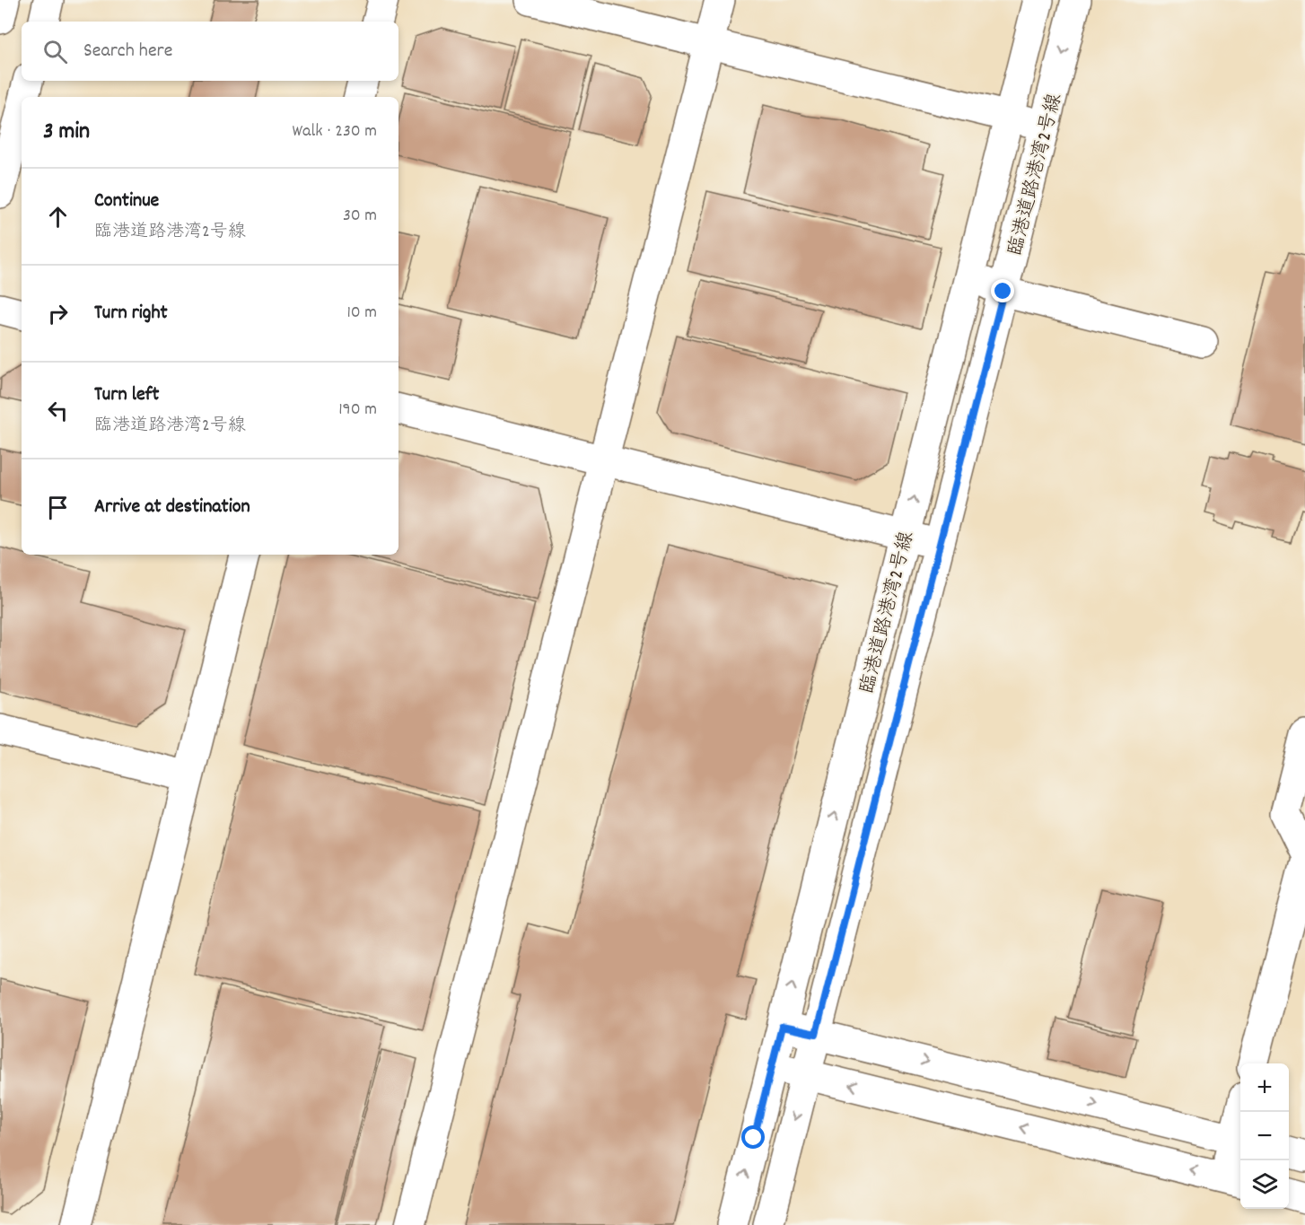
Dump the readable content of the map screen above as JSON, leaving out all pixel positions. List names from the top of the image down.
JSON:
{
  "streets": {
    "street": ["臨港道路港湾2号線"]
  },
  "page": {
    "search": "Search here",
    "heading": ["3 min", "Walk · 230 m"],
    "list": [
      ["Continue", "臨港道路港湾2号線", "30 m"],
      ["Turn right", "10 m"],
      ["Turn left", "臨港道路港湾2号線", "190 m"],
      "Arrive at destination"
    ],
    "map_buttons": ["+", "−"]
  }
}
